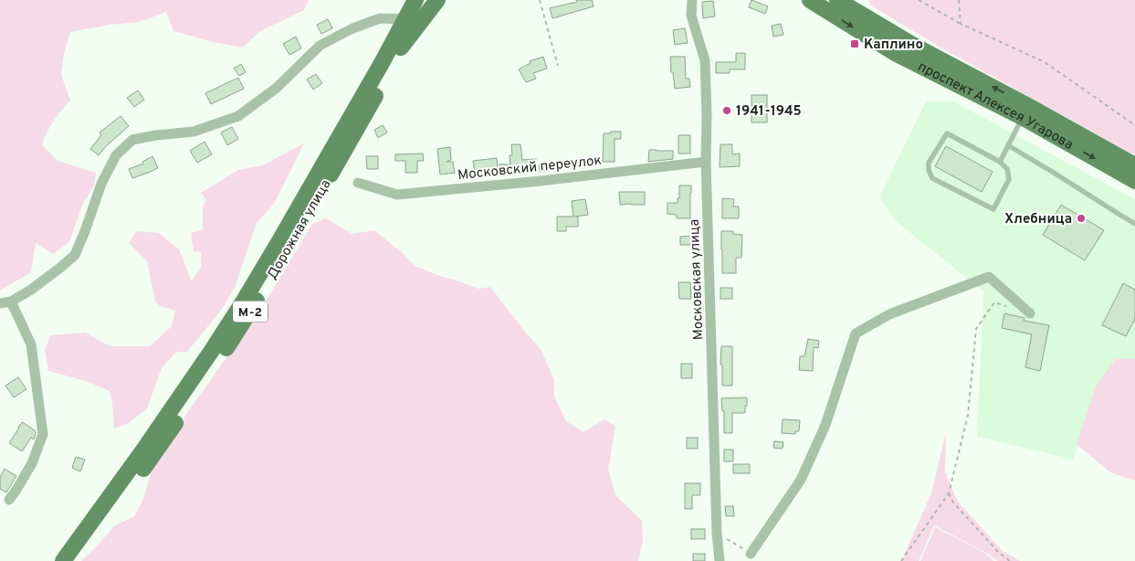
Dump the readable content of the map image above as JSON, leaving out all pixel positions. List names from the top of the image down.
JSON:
{
  "streets": {
    "main road": ["проспект Алексея Угарова", "Дорожная улица", "М-2"],
    "street": ["Московский переулок", "Московская улица"]
  },
  "crossings": [
    ["Московский переулок", "Московская улица"],
    ["Дорожная улица", "М-2"]
  ],
  "places": {
    "transit": ["Каплино"],
    "other": ["1941-1945", "Хлебница"]
  }
}
